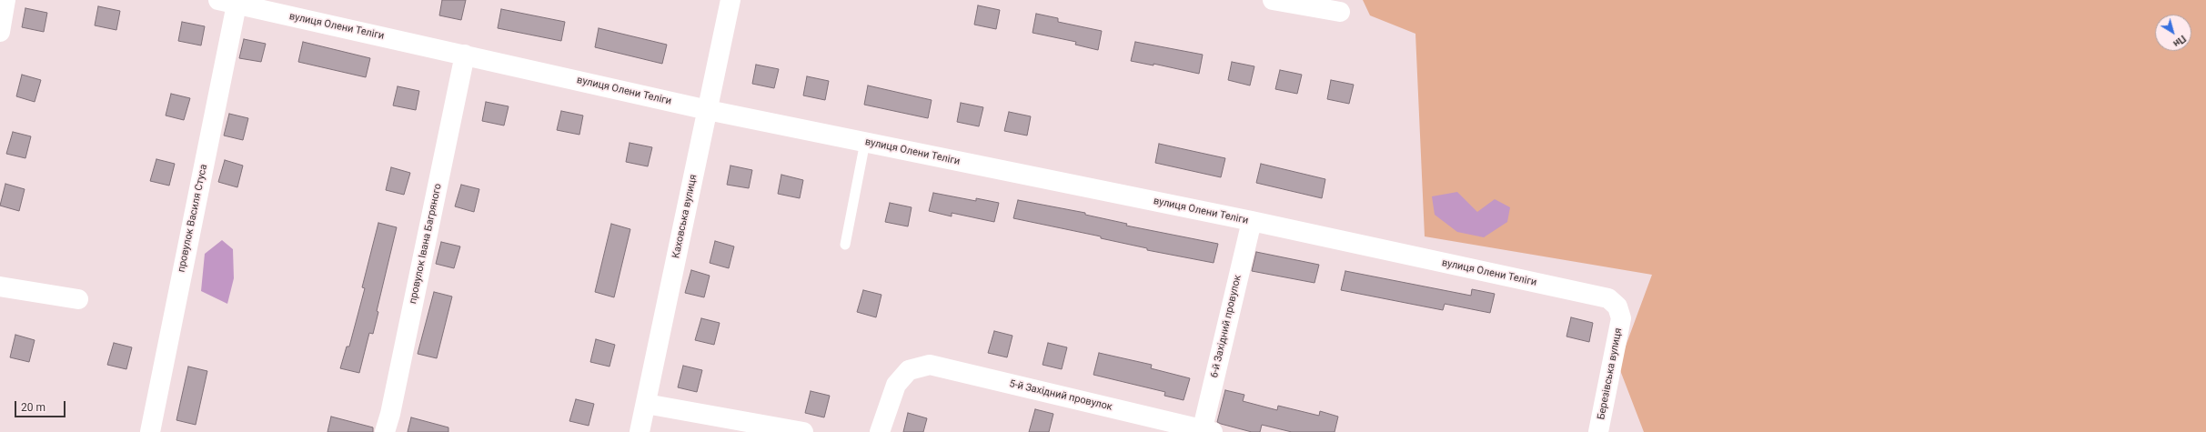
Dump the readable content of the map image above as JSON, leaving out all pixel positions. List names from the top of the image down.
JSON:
{
  "streets": {
    "street": [
      "вулиця Олени Теліги",
      "Каховська вулиця",
      "провулок Василя Стуса",
      "провулок Івана Багряного",
      "6-й Західний провулок",
      "Березівська вулиця",
      "5-й Західний провулок"
    ]
  },
  "crossings": [
    ["вулиця Олени Теліги", "Каховська вулиця"],
    ["вулиця Олени Теліги", "провулок Василя Стуса"],
    ["вулиця Олени Теліги", "провулок Івана Багряного"],
    ["вулиця Олени Теліги", "6-й Західний провулок"],
    ["вулиця Олени Теліги", "Березівська вулиця"],
    ["6-й Західний провулок", "5-й Західний провулок"]
  ],
  "scale_bar": "20 m",
  "north": "bottom right"
}
